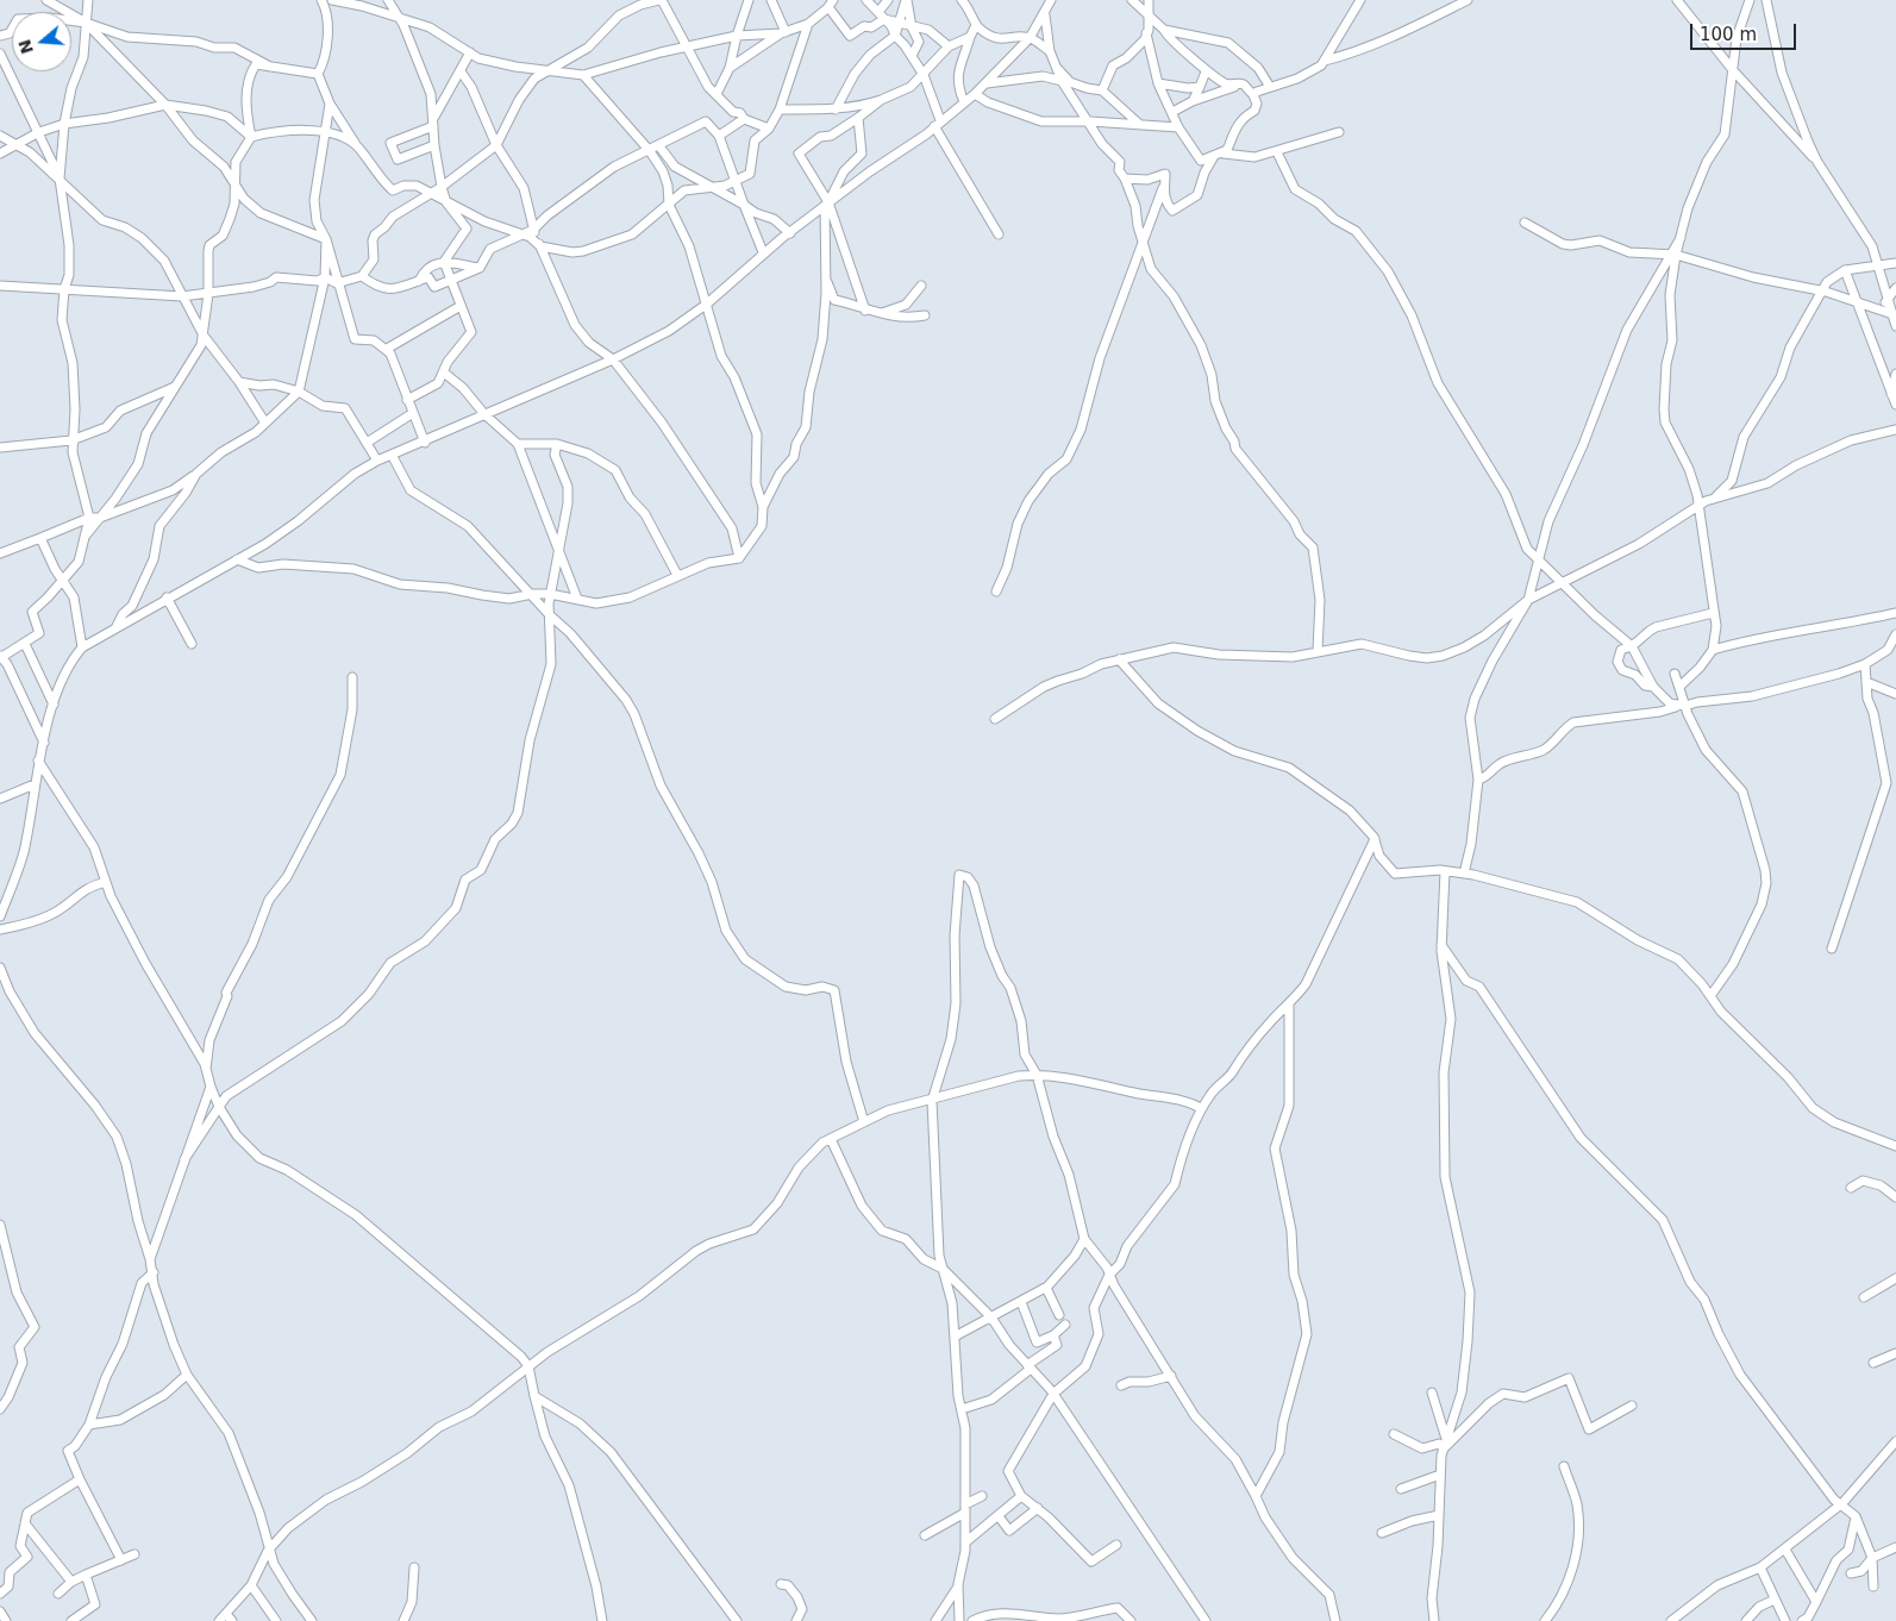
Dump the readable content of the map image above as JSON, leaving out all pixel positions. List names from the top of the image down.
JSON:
{
  "scale_bar": "100 m",
  "north": "left"
}
